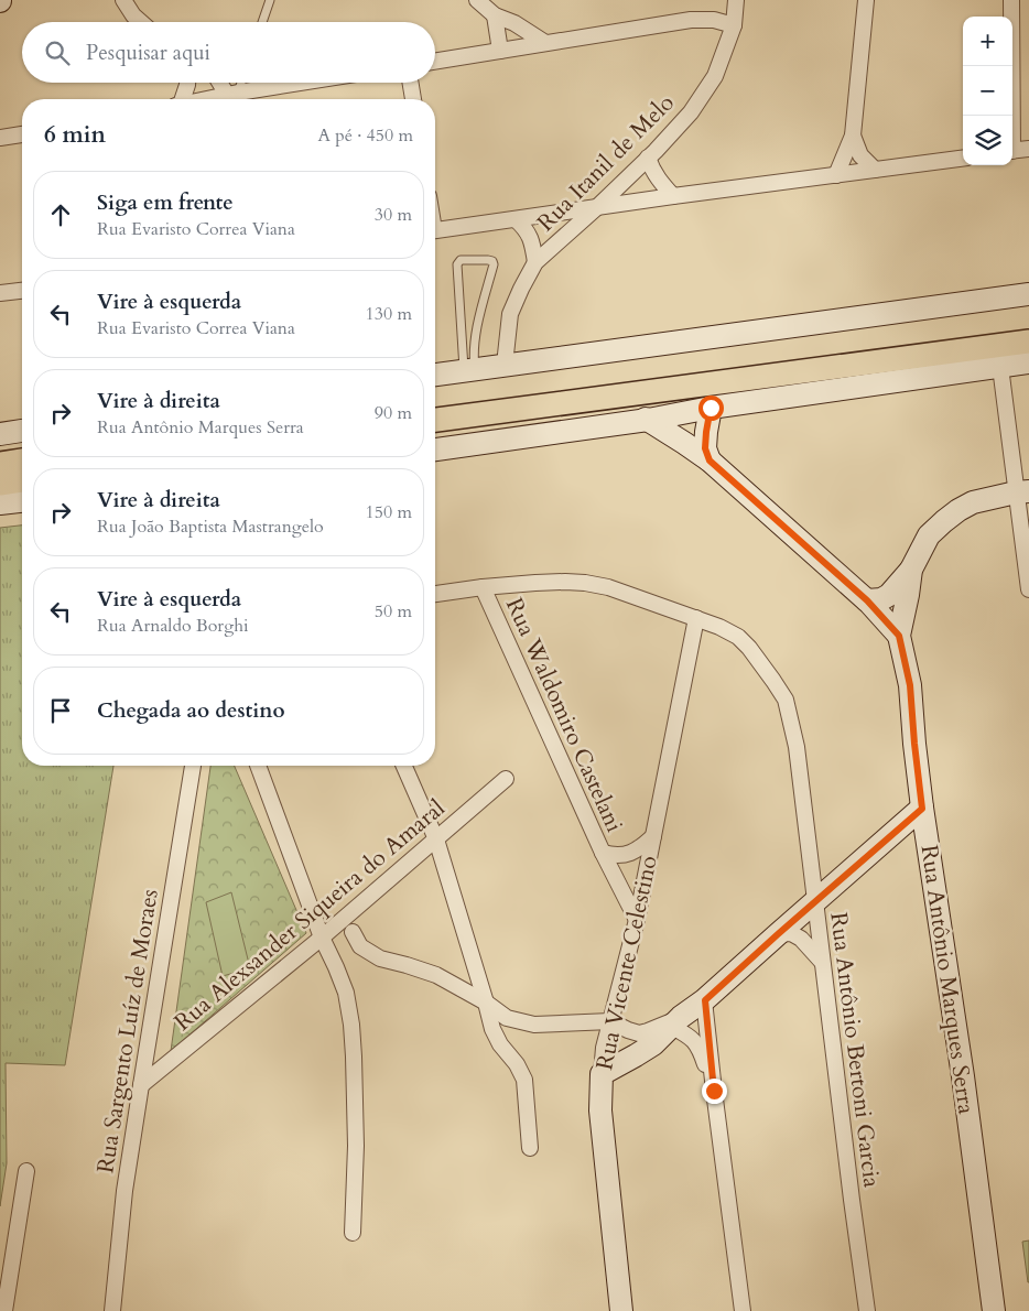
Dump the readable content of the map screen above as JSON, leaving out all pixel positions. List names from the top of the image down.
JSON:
{
  "streets": {
    "street": [
      "Rua Itanil de Melo",
      "Rua Waldomiro Castelani",
      "Rua Alexsander Siqueira do Amaral",
      "Rua Vicente Celestino",
      "Rua Antônio Marques Serra",
      "Rua Sargento Luíz de Moraes",
      "Rua Antônio Bertoni Garcia"
    ]
  },
  "crossings": [
    ["Rua Waldomiro Castelani", "Rua Vicente Celestino"],
    ["Rua Waldomiro Castelani", "Rua Antônio Bertoni Garcia"],
    ["Rua Alexsander Siqueira do Amaral", "Rua Sargento Luíz de Moraes"],
    ["Rua Vicente Celestino", "Rua Antônio Bertoni Garcia"]
  ],
  "page": {
    "map_buttons": ["+", "−"],
    "search": "Pesquisar aqui",
    "heading": ["6 min", "A pé · 450 m"],
    "list": [
      ["Siga em frente", "Rua Evaristo Correa Viana", "30 m"],
      ["Vire à esquerda", "Rua Evaristo Correa Viana", "130 m"],
      ["Vire à direita", "Rua Antônio Marques Serra", "90 m"],
      ["Vire à direita", "Rua João Baptista Mastrangelo", "150 m"],
      ["Vire à esquerda", "Rua Arnaldo Borghi", "50 m"],
      "Chegada ao destino"
    ]
  }
}
